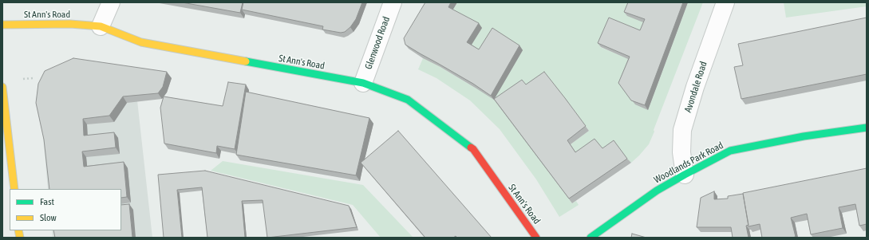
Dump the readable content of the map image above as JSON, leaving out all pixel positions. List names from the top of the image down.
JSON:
{
  "streets": {
    "main road": ["St Ann's Road", "Woodlands Park Road"],
    "street": ["Glenwood Road", "Avondale Road"]
  },
  "crossings": [
    ["St Ann's Road", "Glenwood Road"],
    ["Avondale Road", "Woodlands Park Road"]
  ],
  "legend": ["Fast", "Slow"]
}
